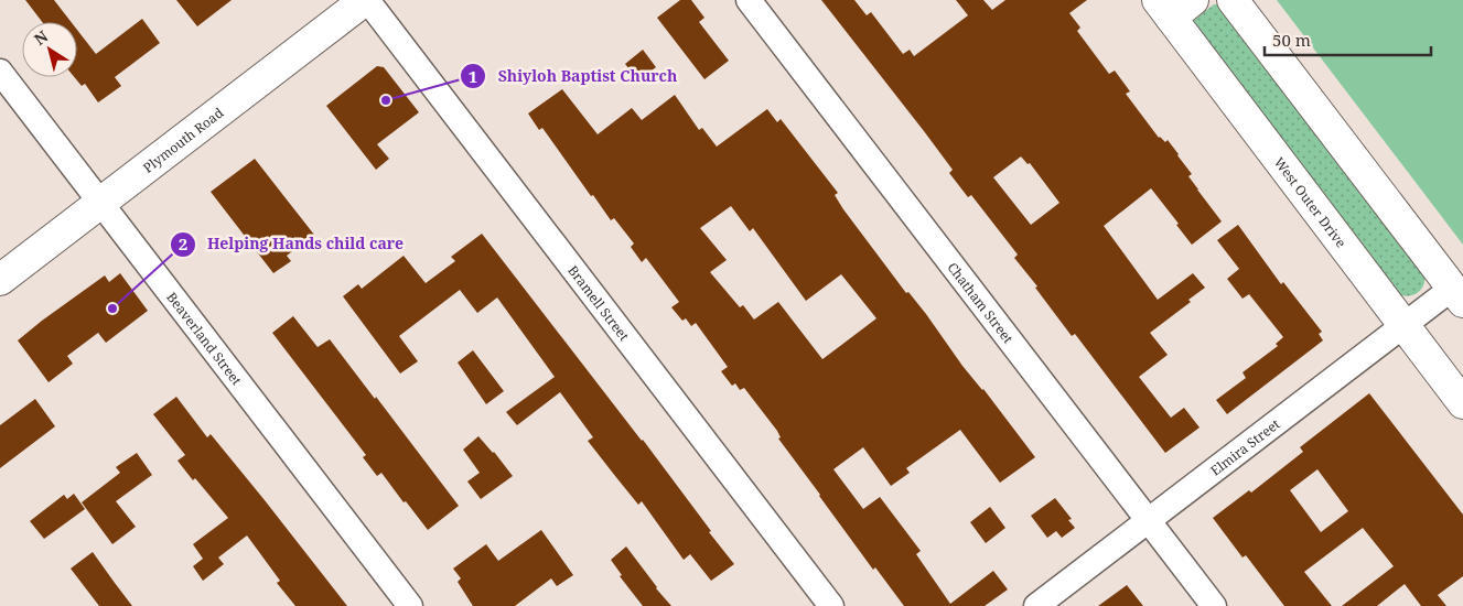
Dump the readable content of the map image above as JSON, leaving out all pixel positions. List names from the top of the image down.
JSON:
{
  "streets": {
    "main road": ["Plymouth Road", "West Outer Drive"],
    "street": [
      "Bramell Street",
      "Chatham Street",
      "Beaverland Street",
      "Elmira Street"
    ]
  },
  "crossings": [
    ["Plymouth Road", "Bramell Street"],
    ["Plymouth Road", "Beaverland Street"],
    ["West Outer Drive", "Elmira Street"],
    ["Chatham Street", "Elmira Street"]
  ],
  "places": ["Shiyloh Baptist Church", "Helping Hands child care"],
  "scale_bar": "50 m",
  "north": "top left"
}
